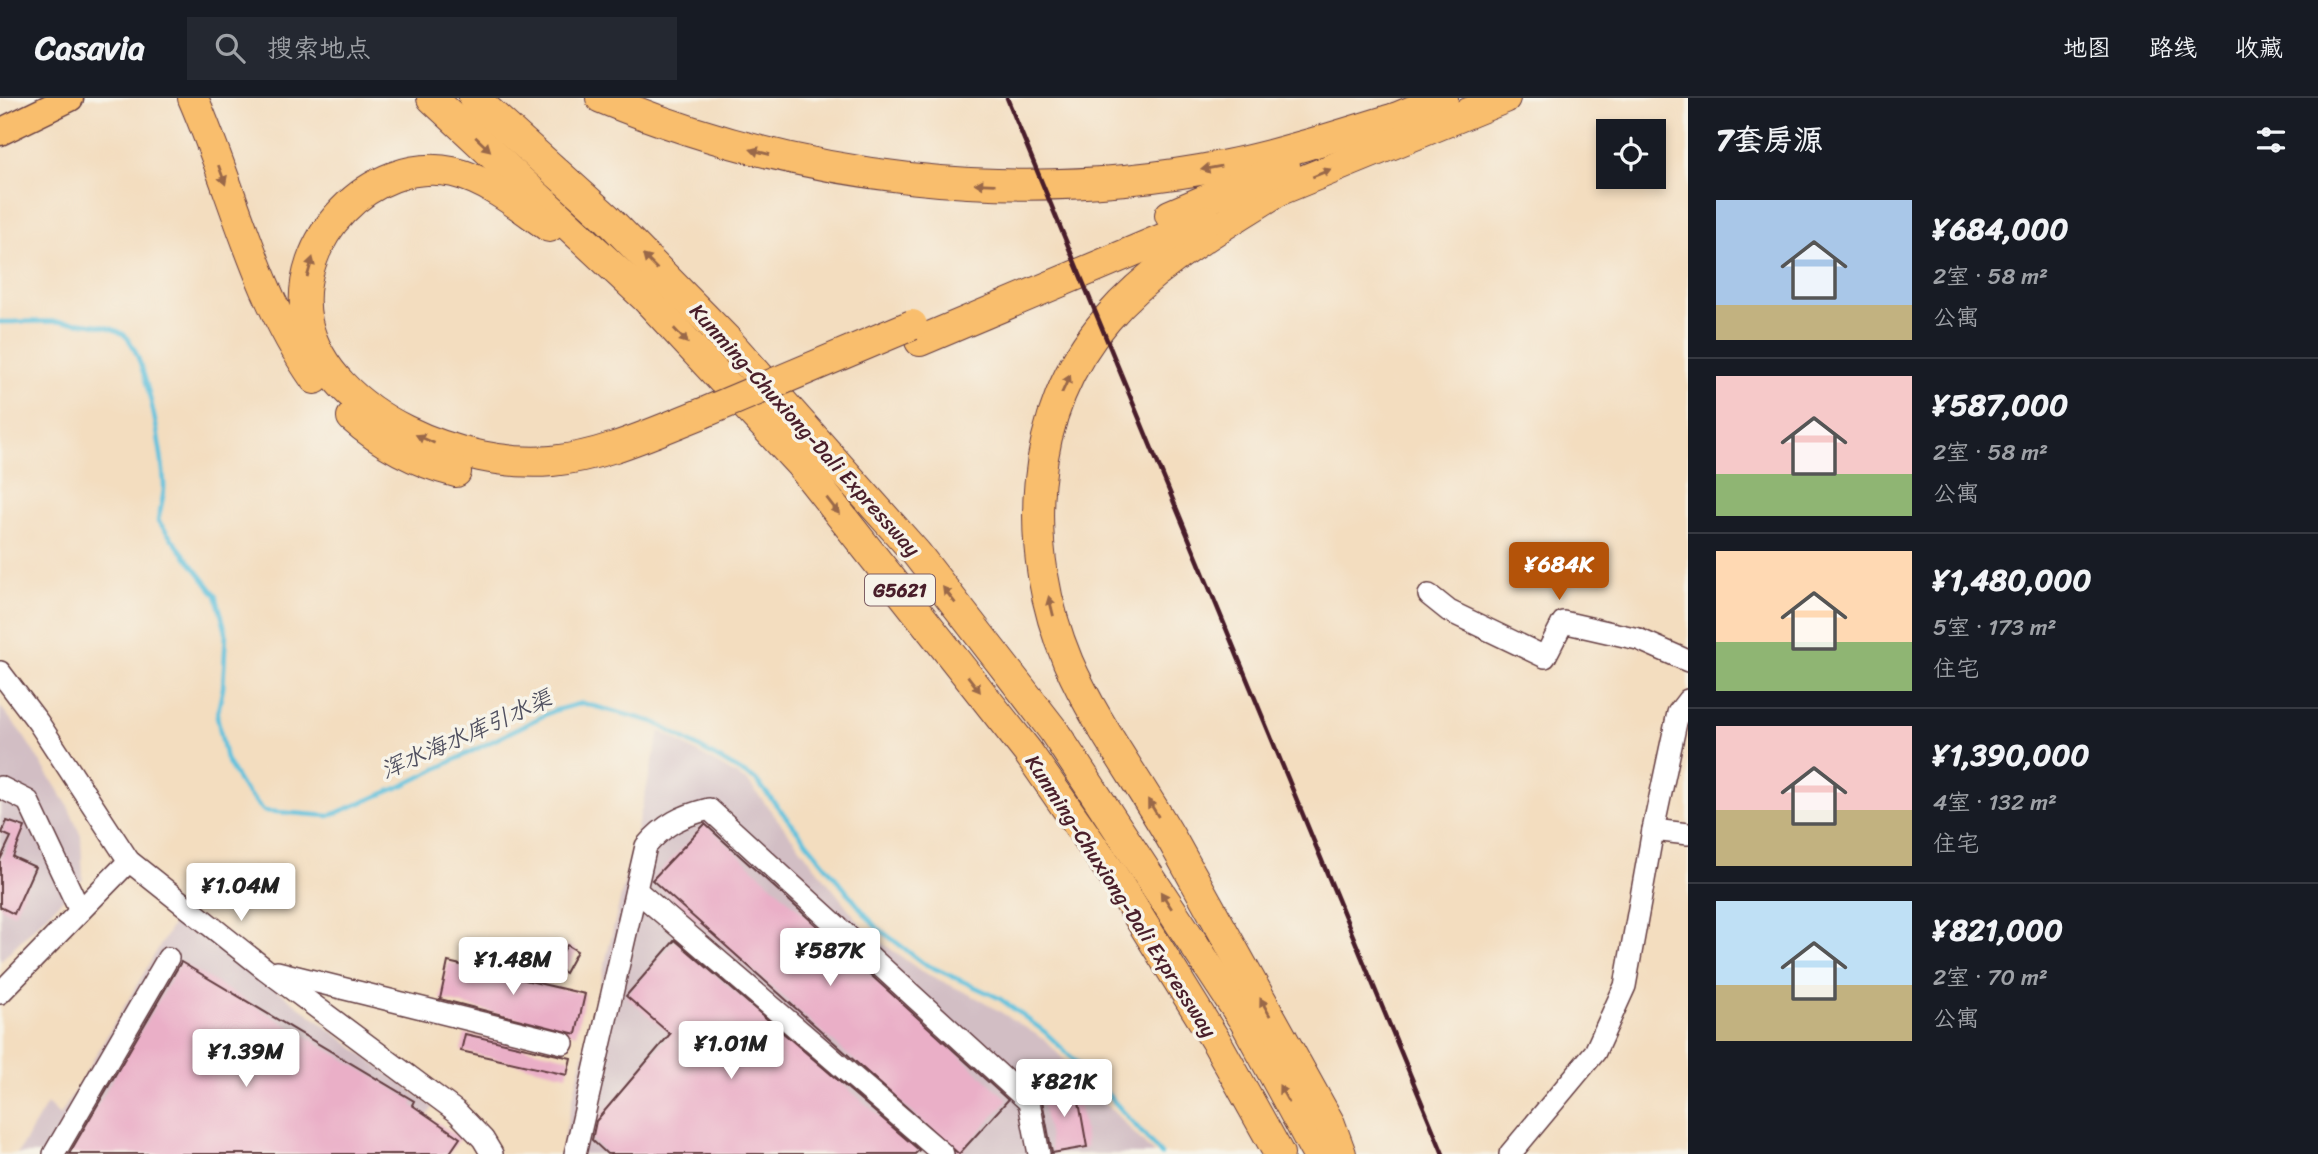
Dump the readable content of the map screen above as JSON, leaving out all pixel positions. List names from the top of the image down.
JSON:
{
  "streets": {
    "highway": ["Kunming-Chuxiong-Dali Expressway", "G5621"]
  },
  "water": ["浑水海水库引水渠"],
  "page": {
    "header": "Casavia",
    "search": "搜索地点",
    "nav": ["地图", "路线", "收藏"],
    "heading": "7套房源",
    "list": [
      {
        "name": "¥684,000",
        "note": "2室 · 58 m² · 公寓"
      },
      {
        "name": "¥587,000",
        "note": "2室 · 58 m² · 公寓"
      },
      {
        "name": "¥1,480,000",
        "note": "5室 · 173 m² · 住宅"
      },
      {
        "name": "¥1,390,000",
        "note": "4室 · 132 m² · 住宅"
      },
      {
        "name": "¥821,000",
        "note": "2室 · 70 m² · 公寓"
      }
    ],
    "price": [
      "¥684K",
      "¥1.04M",
      "¥587K",
      "¥1.48M",
      "¥1.01M",
      "¥1.39M",
      "¥821K"
    ]
  }
}
